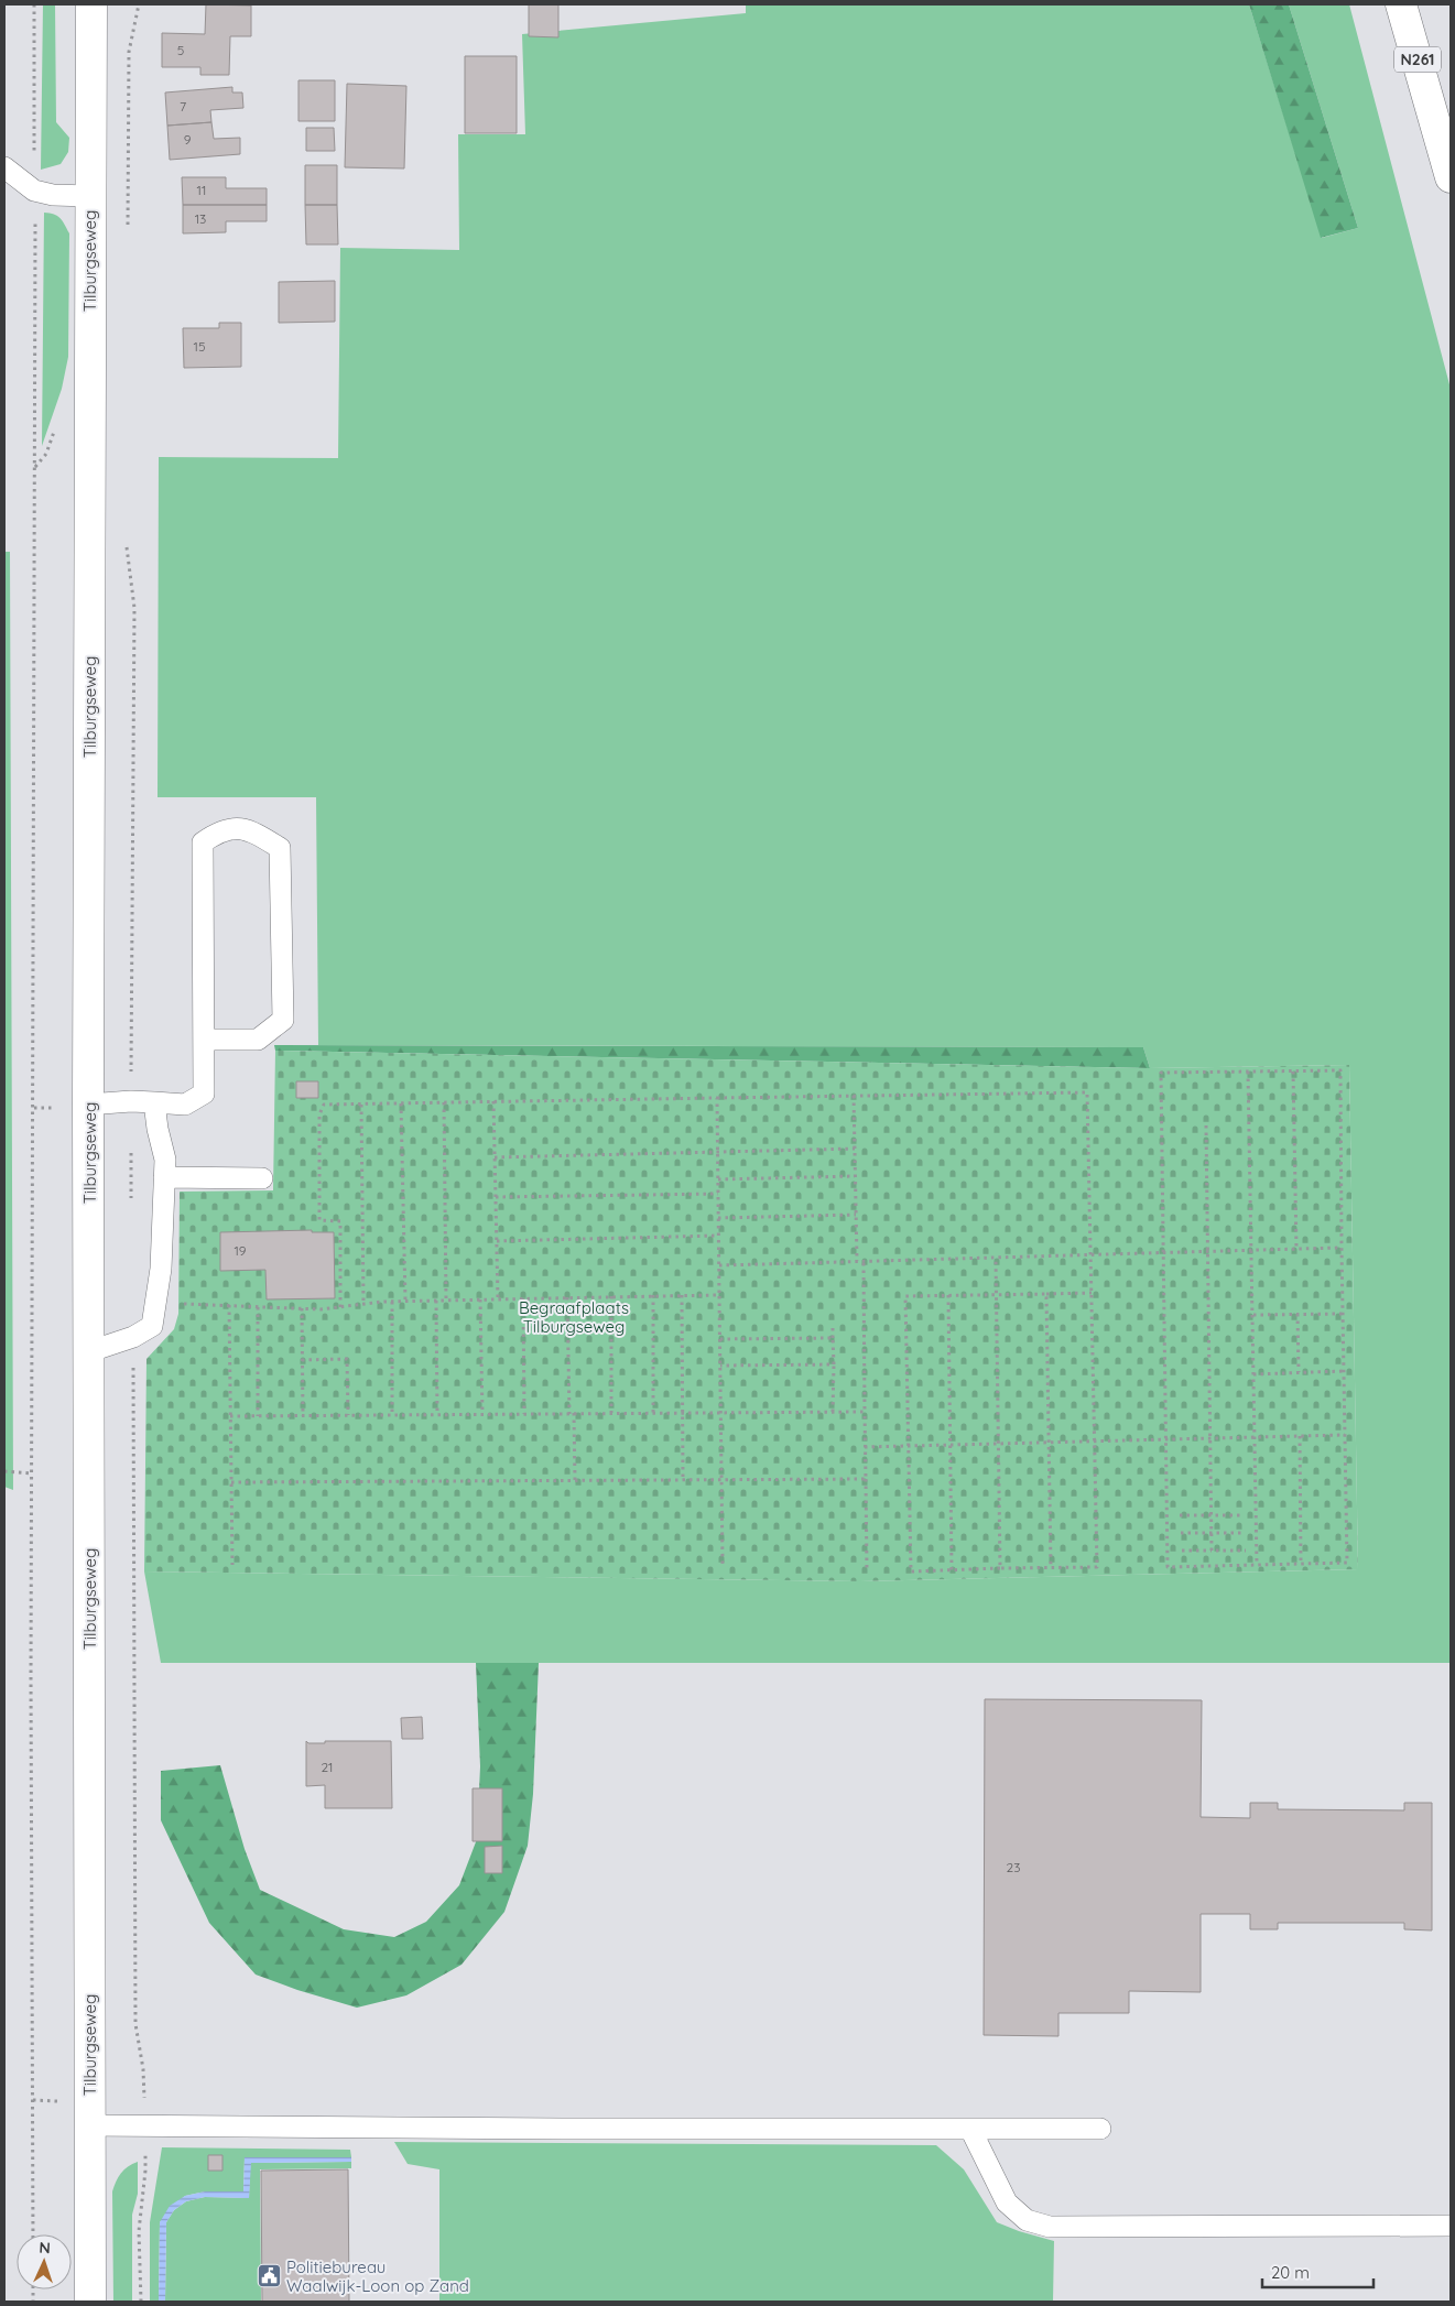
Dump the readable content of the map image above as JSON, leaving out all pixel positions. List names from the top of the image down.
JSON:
{
  "streets": {
    "main road": ["N261", "Tilburgseweg"]
  },
  "parks": ["Begraafplaats Tilburgseweg"],
  "places": {
    "public building": ["Politiebureau Waalwijk-Loon op Zand"]
  },
  "house_numbers": [
    "5",
    "7",
    "9",
    "11",
    "13",
    "15",
    "19",
    "21",
    "23"
  ],
  "scale_bar": "20 m",
  "north": "top"
}
